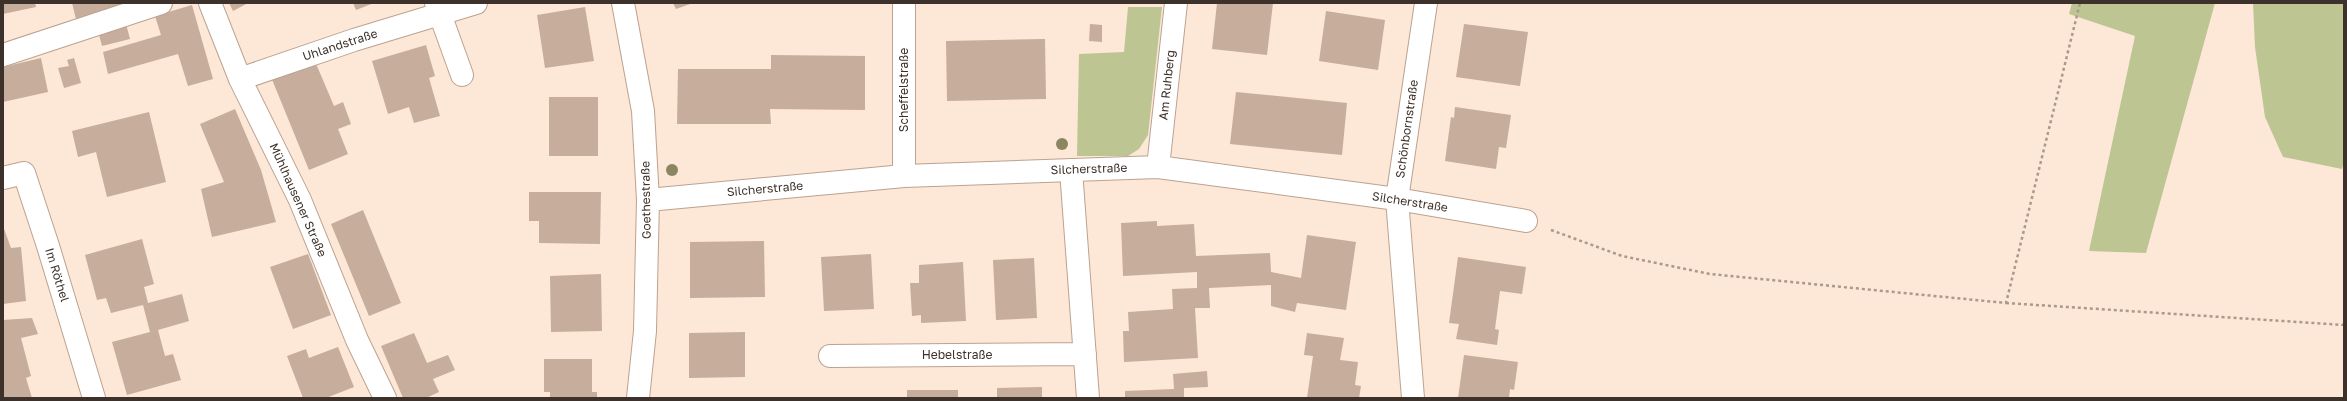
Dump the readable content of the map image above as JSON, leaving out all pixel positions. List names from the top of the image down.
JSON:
{
  "streets": {
    "street": [
      "Uhlandstraße",
      "Am Ruhberg",
      "Scheffelstraße",
      "Schönbornstraße",
      "Silcherstraße",
      "Mühlhausener Straße",
      "Goethestraße",
      "Im Röthel",
      "Hebelstraße"
    ]
  },
  "crossings": [
    ["Uhlandstraße", "Mühlhausener Straße"],
    ["Am Ruhberg", "Silcherstraße"],
    ["Scheffelstraße", "Silcherstraße"],
    ["Schönbornstraße", "Silcherstraße"],
    ["Silcherstraße", "Goethestraße"]
  ]
}
